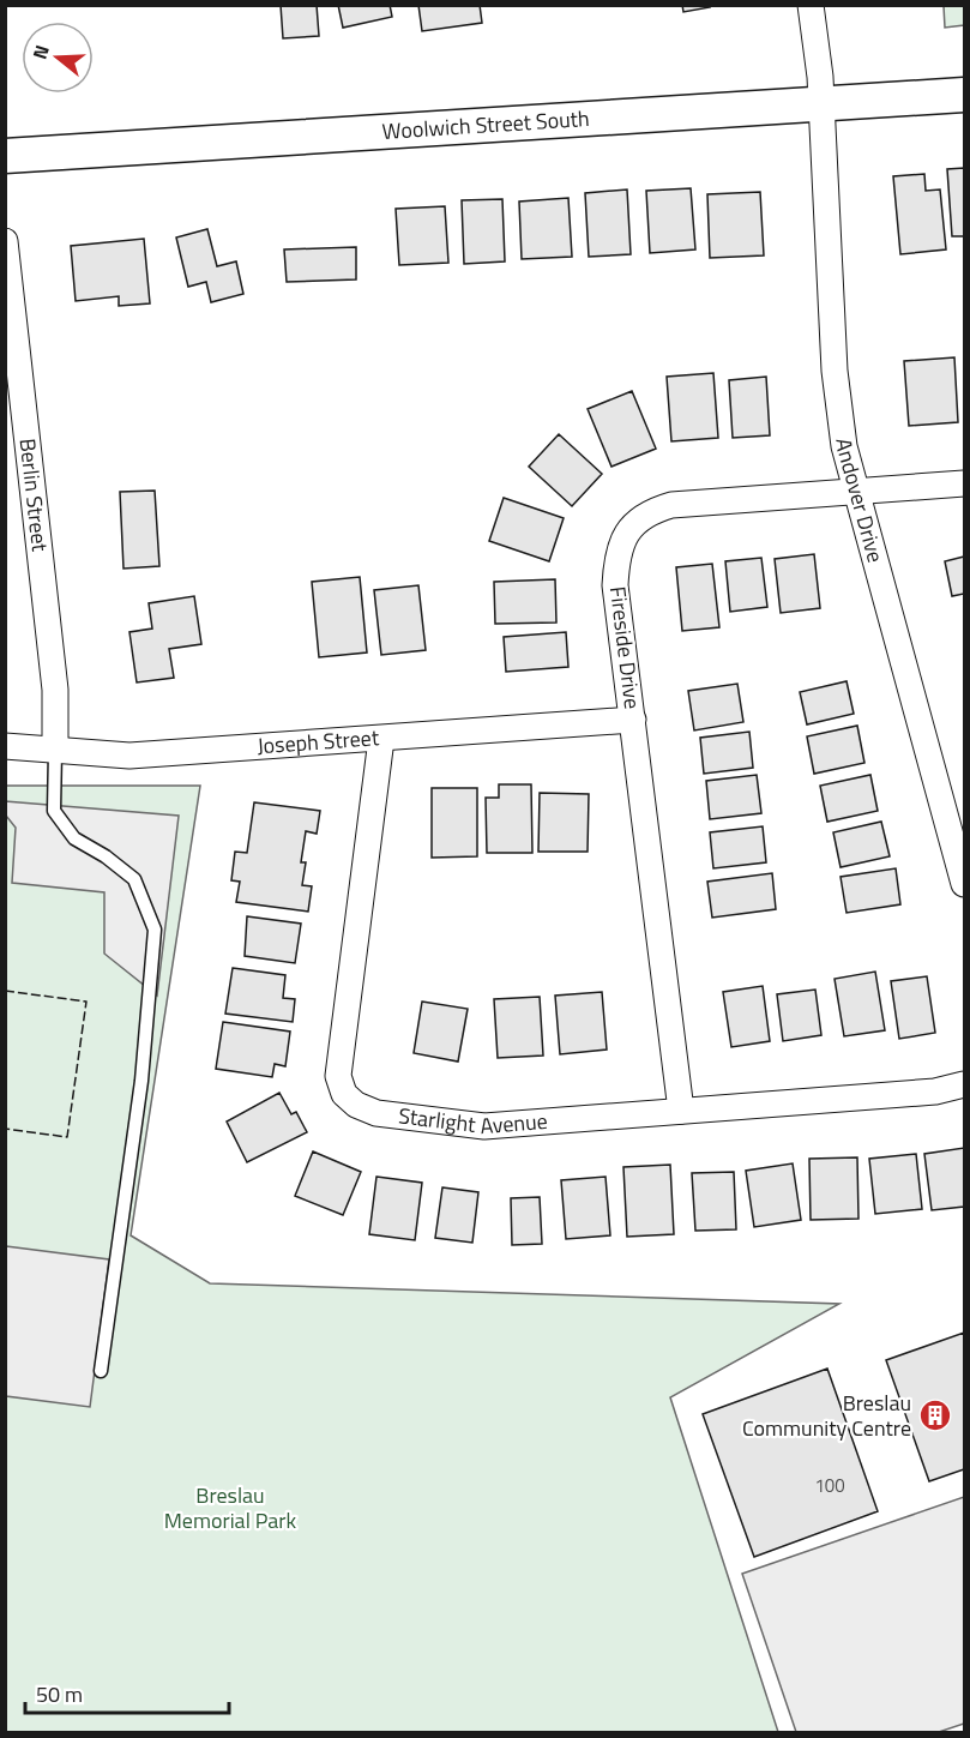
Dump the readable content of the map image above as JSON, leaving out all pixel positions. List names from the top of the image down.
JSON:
{
  "streets": {
    "street": [
      "Woolwich Street South",
      "Berlin Street",
      "Andover Drive",
      "Fireside Drive",
      "Joseph Street",
      "Starlight Avenue"
    ]
  },
  "crossings": [
    ["Woolwich Street South", "Andover Drive"],
    ["Berlin Street", "Joseph Street"],
    ["Andover Drive", "Fireside Drive"],
    ["Fireside Drive", "Joseph Street"],
    ["Fireside Drive", "Starlight Avenue"],
    ["Joseph Street", "Starlight Avenue"]
  ],
  "parks": ["Breslau Memorial Park"],
  "places": {
    "building": ["Breslau Community Centre"]
  },
  "house_numbers": ["100"],
  "scale_bar": "50 m",
  "north": "left"
}
